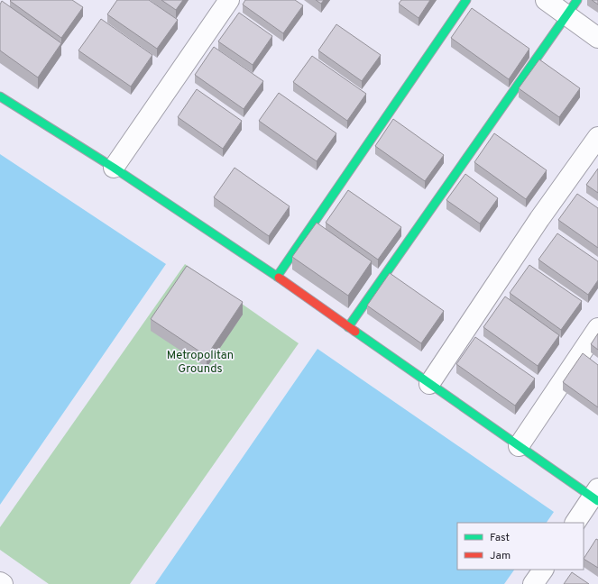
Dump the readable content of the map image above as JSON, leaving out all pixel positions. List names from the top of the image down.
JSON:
{
  "parks": ["Metropolitan Grounds"],
  "legend": ["Fast", "Jam"]
}
